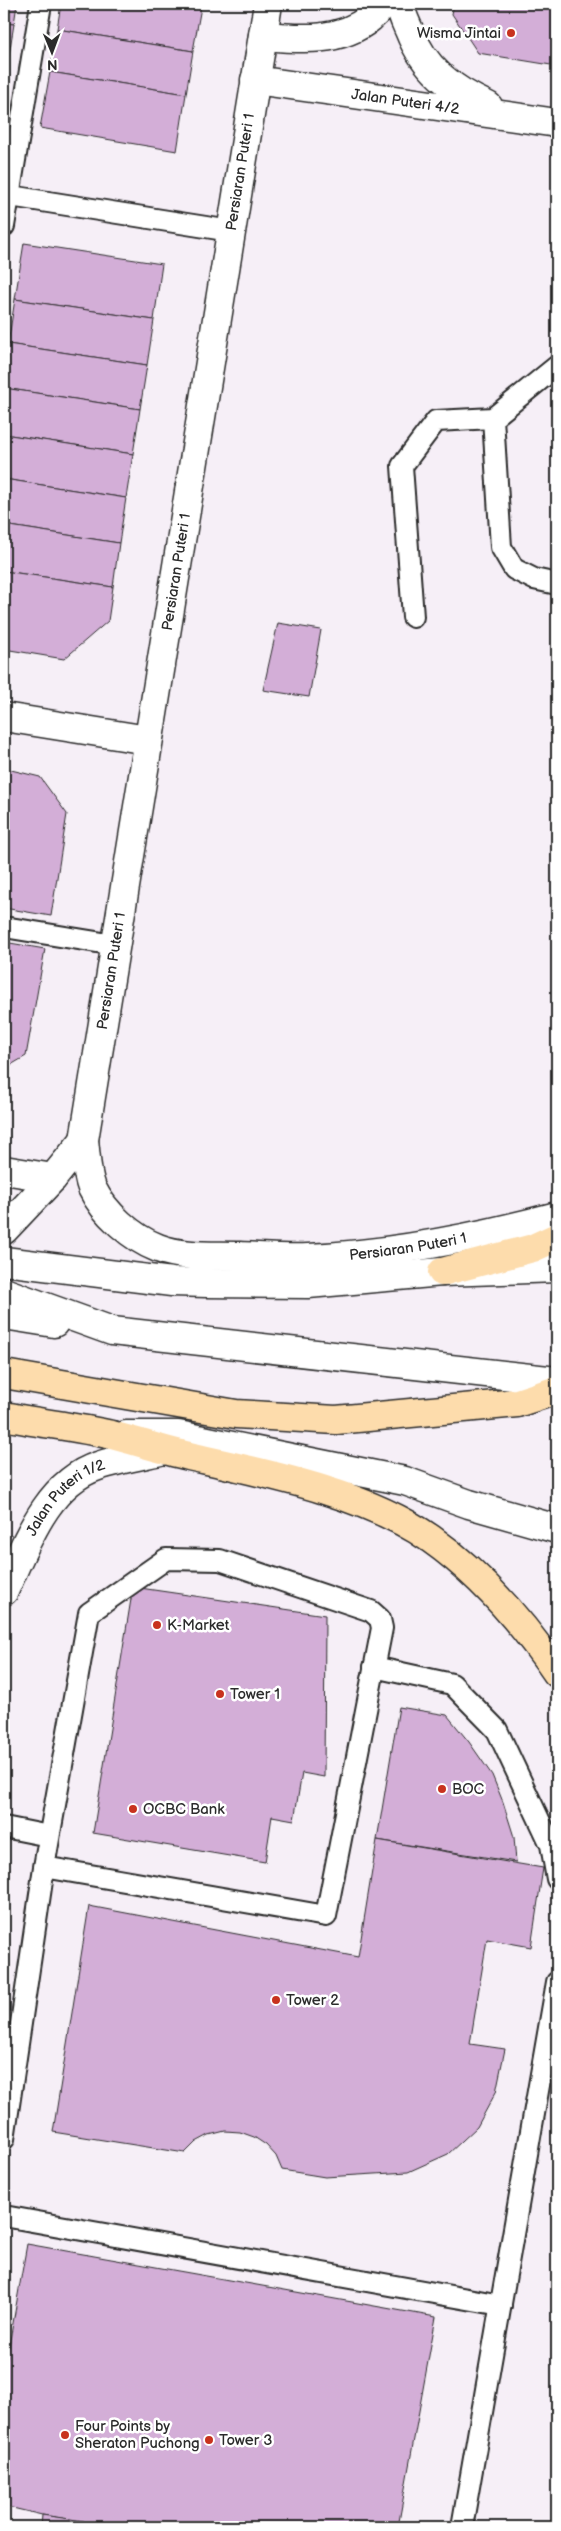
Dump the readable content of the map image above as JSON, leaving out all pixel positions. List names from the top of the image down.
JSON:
{
  "streets": {
    "street": ["Jalan Puteri 4/2", "Persiaran Puteri 1", "Jalan Puteri 1/2"]
  },
  "crossings": [
    ["Jalan Puteri 4/2", "Persiaran Puteri 1"]
  ],
  "places": [
    "Wisma Jintai",
    "K-Market",
    "Tower 1",
    "BOC",
    "OCBC Bank",
    "Tower 2",
    "Four Points by Sheraton Puchong",
    "Tower 3"
  ],
  "north": "bottom"
}
